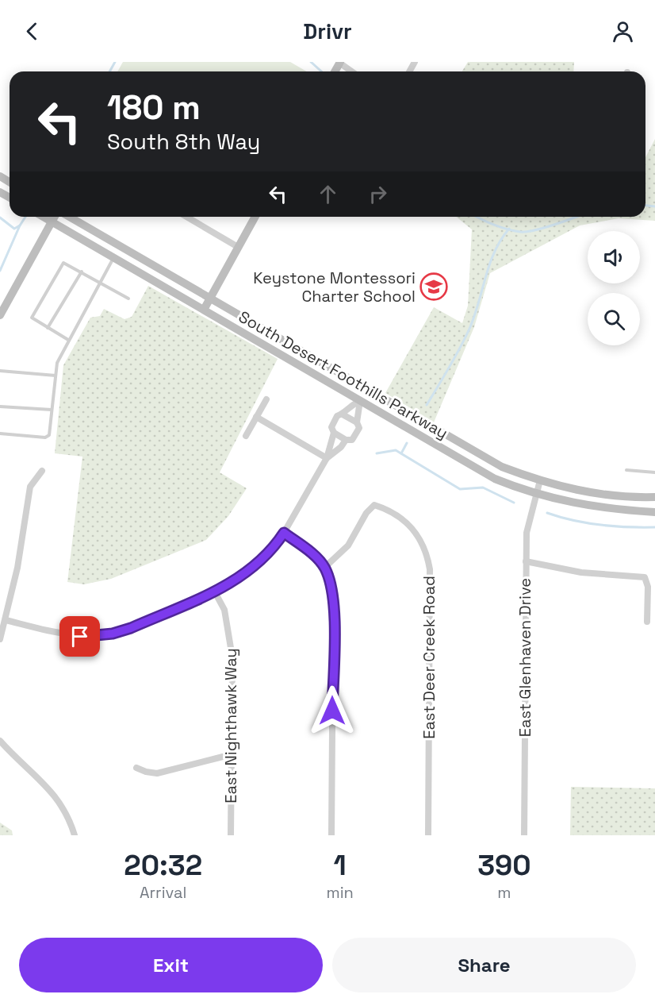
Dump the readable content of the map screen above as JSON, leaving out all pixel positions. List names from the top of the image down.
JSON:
{
  "streets": {
    "street": [
      "South Desert Foothills Parkway",
      "East Deer Creek Road",
      "East Glenhaven Drive",
      "East Nighthawk Way"
    ]
  },
  "crossings": [
    ["South Desert Foothills Parkway", "East Glenhaven Drive"]
  ],
  "places": {
    "school or university": ["Keystone Montessori Charter School"]
  },
  "page": {
    "header": "Drivr",
    "turn": ["180 m", "South 8th Way"],
    "eta": [
      "20:32",
      "Arrival",
      "1",
      "min",
      "390",
      "m"
    ],
    "buttons": ["Exit", "Share"]
  }
}
